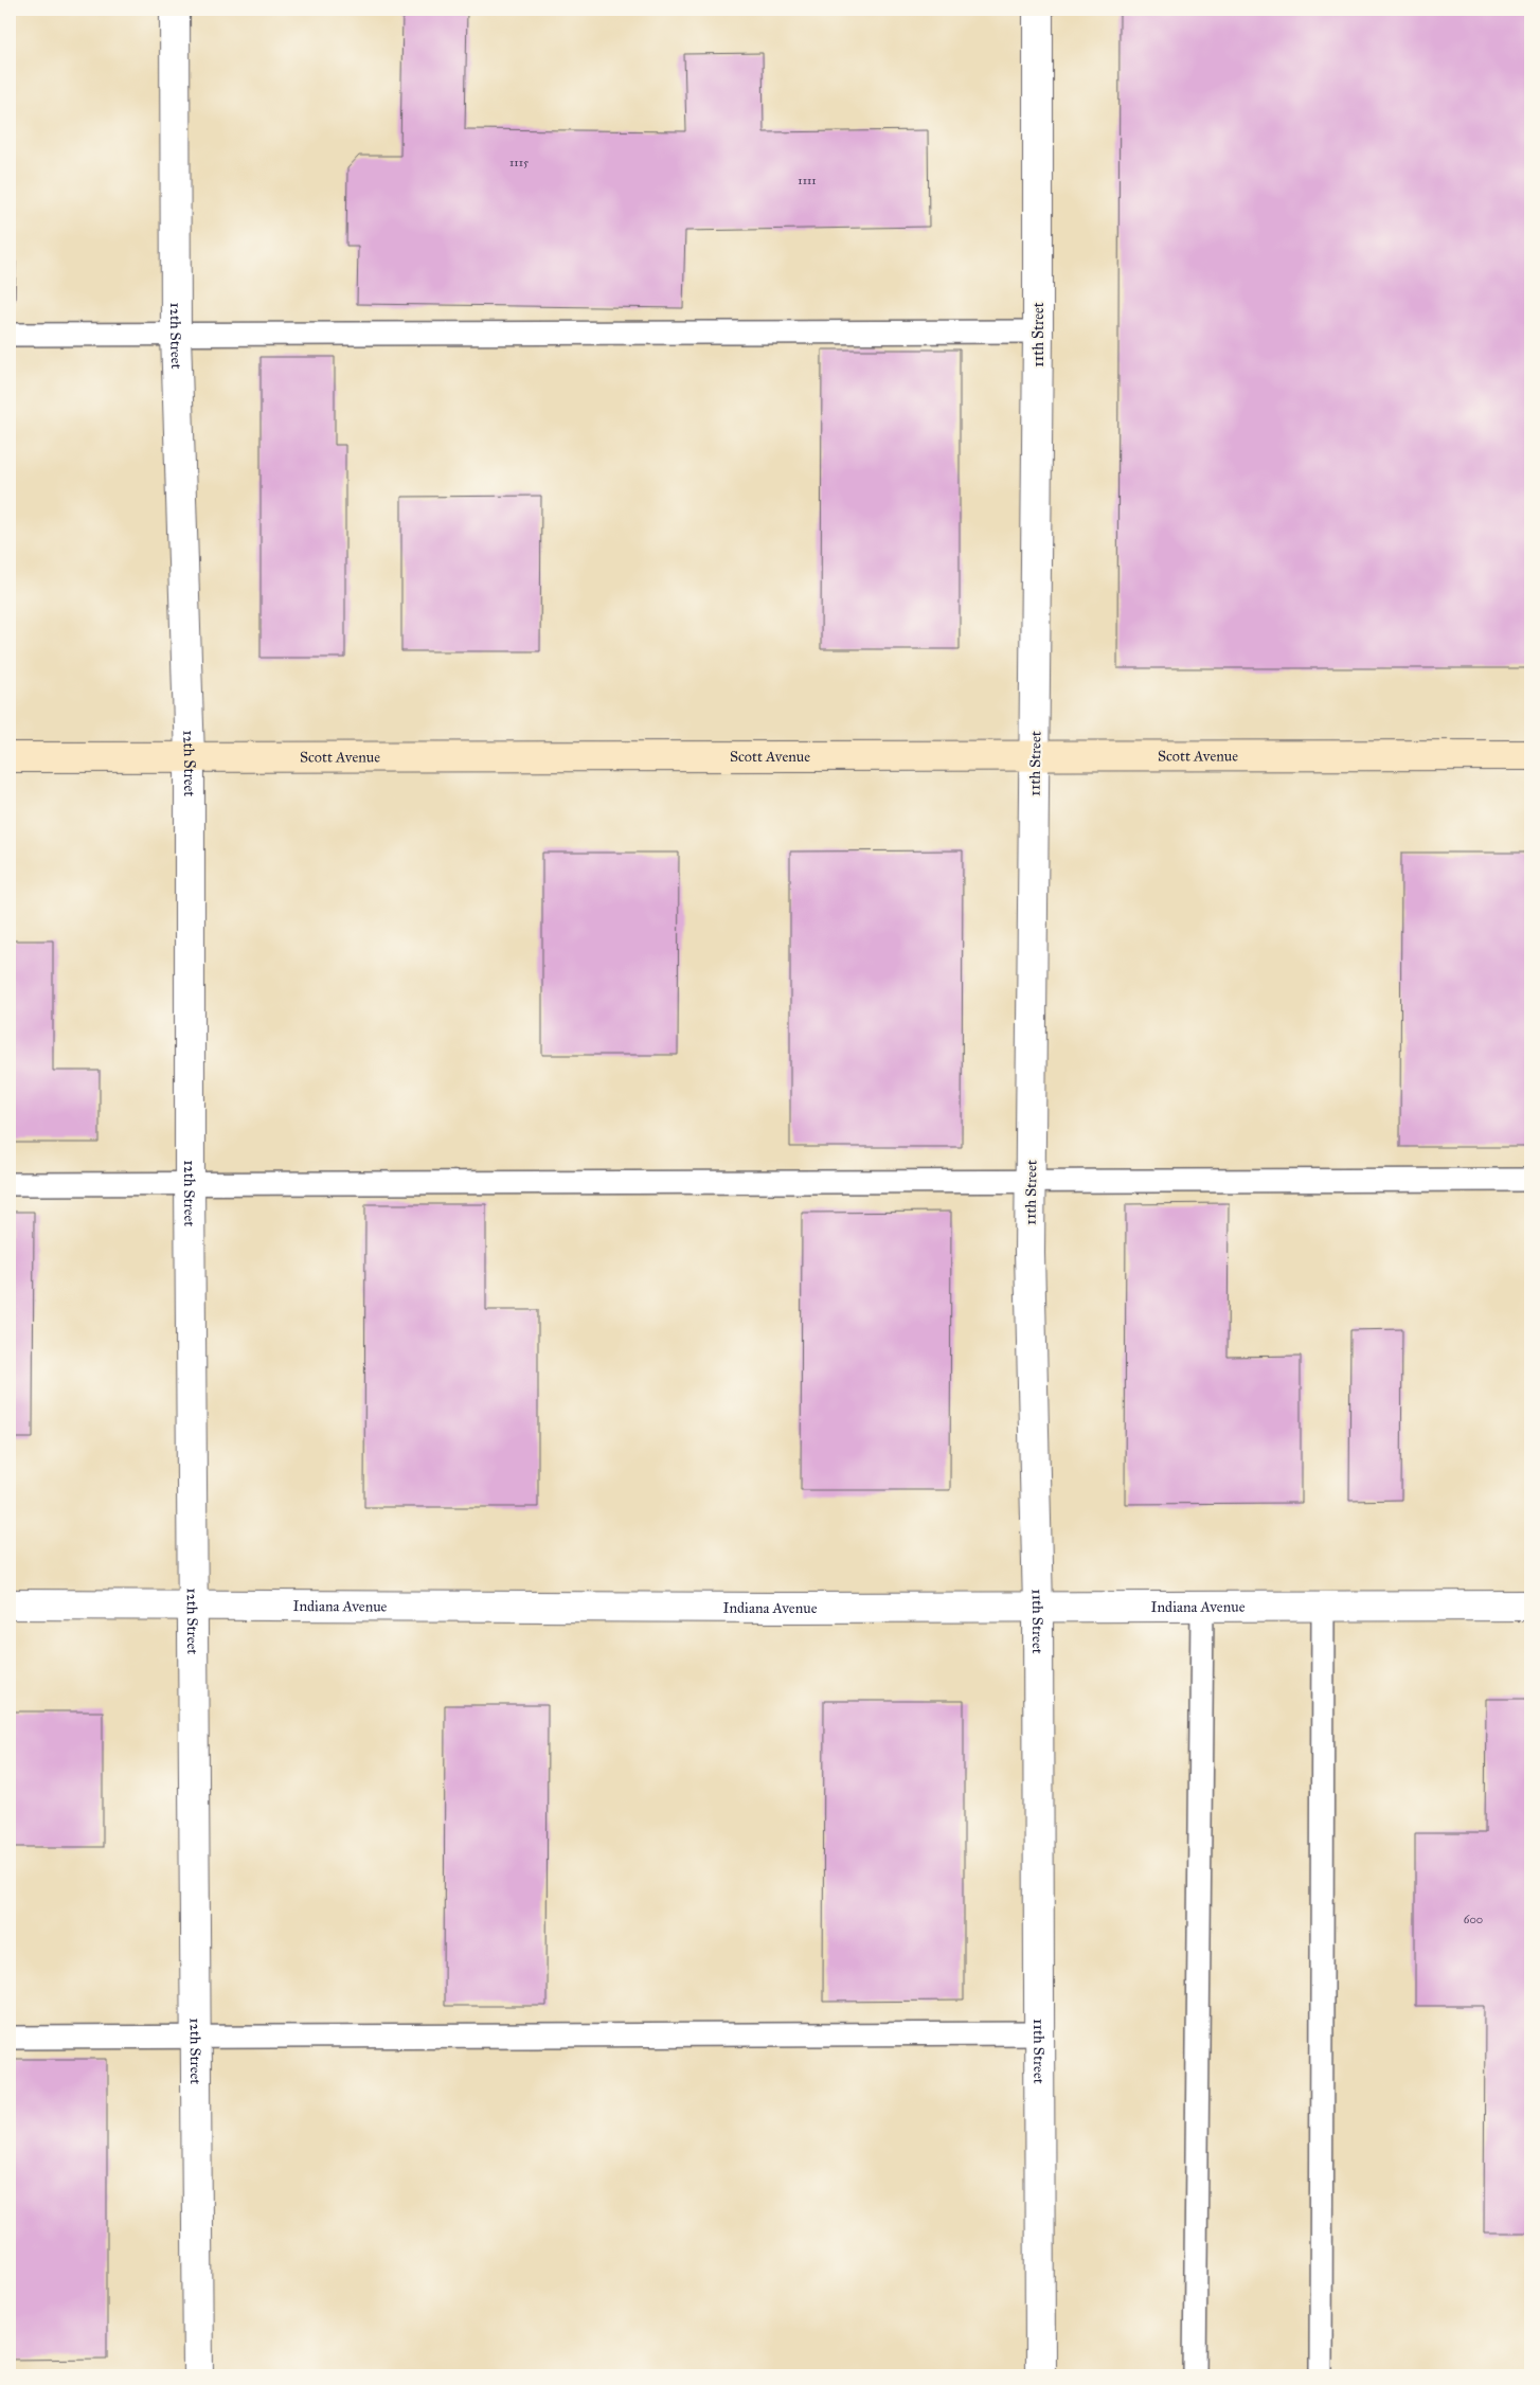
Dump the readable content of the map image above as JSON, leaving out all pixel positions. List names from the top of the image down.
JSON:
{
  "streets": {
    "main road": ["Scott Avenue"],
    "street": ["12th Street", "11th Street", "Indiana Avenue"]
  },
  "crossings": [
    ["12th Street", "Scott Avenue"],
    ["12th Street", "Indiana Avenue"],
    ["11th Street", "Scott Avenue"],
    ["11th Street", "Indiana Avenue"]
  ],
  "house_numbers": ["1115", "1111", "600"]
}
